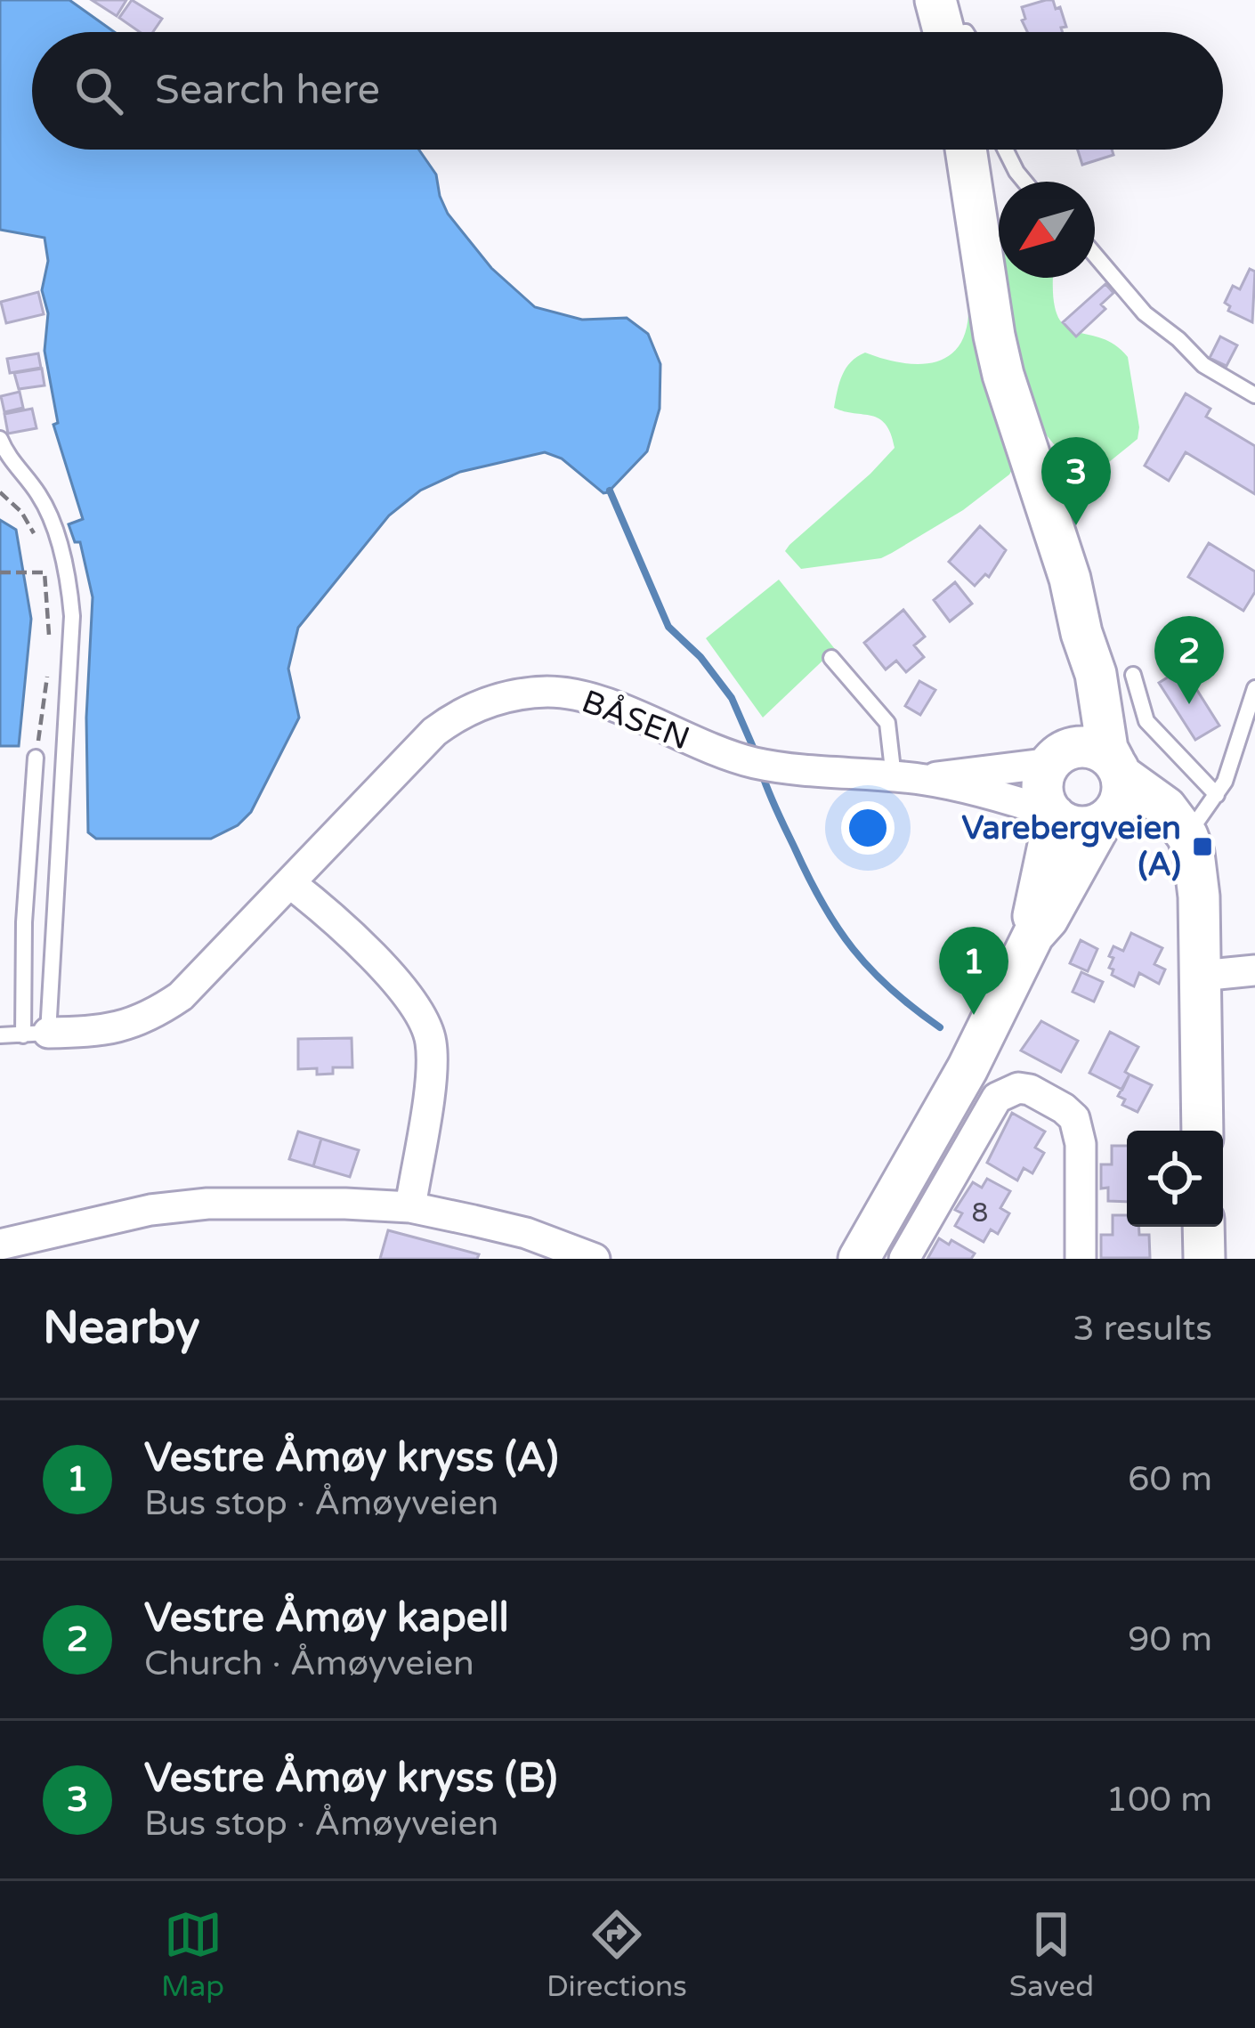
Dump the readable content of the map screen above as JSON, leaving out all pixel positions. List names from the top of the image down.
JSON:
{
  "streets": {
    "street": ["BÅSEN"]
  },
  "places": {
    "transit": ["Varebergveien (A)"]
  },
  "house_numbers": ["8"],
  "north": "bottom left",
  "page": {
    "search": "Search here",
    "pins": ["3", "2", "1"],
    "heading": ["Nearby", "3 results"],
    "list": [
      {
        "mark": "1",
        "name": "Vestre Åmøy kryss (A)",
        "note": "Bus stop · Åmøyveien",
        "value": "60 m"
      },
      {
        "mark": "2",
        "name": "Vestre Åmøy kapell",
        "note": "Church · Åmøyveien",
        "value": "90 m"
      },
      {
        "mark": "3",
        "name": "Vestre Åmøy kryss (B)",
        "note": "Bus stop · Åmøyveien",
        "value": "100 m"
      }
    ],
    "nav": ["Map", "Directions", "Saved"]
  }
}
